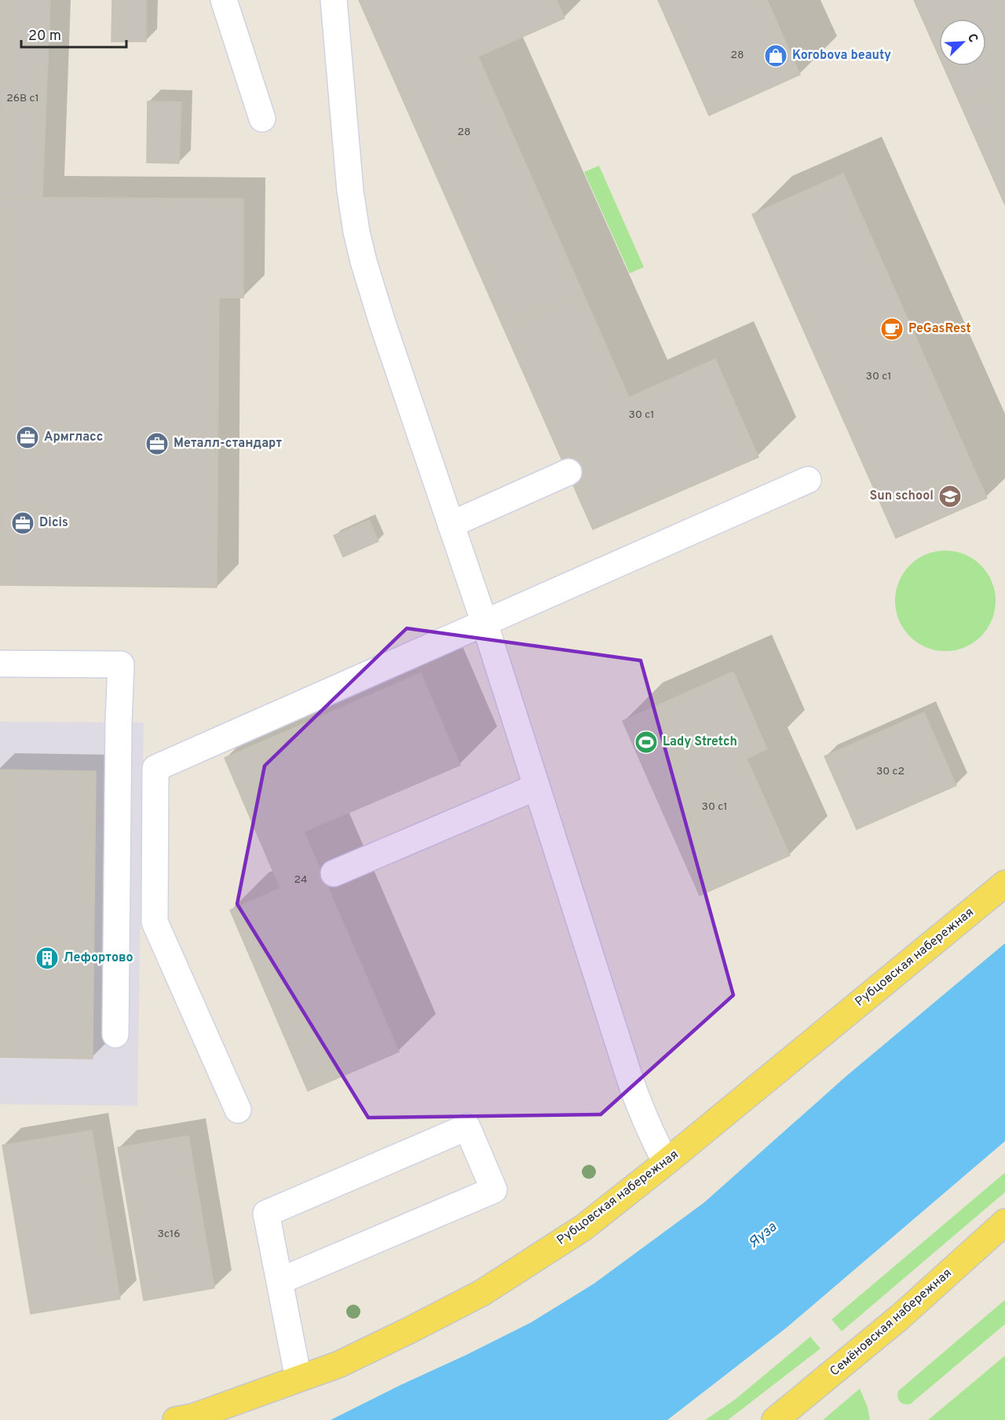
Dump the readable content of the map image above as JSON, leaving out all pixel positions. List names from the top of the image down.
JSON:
{
  "streets": {
    "main road": ["Рубцовская набережная", "Семёновская набережная"]
  },
  "water": ["Яуза"],
  "places": {
    "shop": ["Korobova beauty"],
    "cafe": ["PeGasRest"],
    "office": ["Армгласс", "Металл-стандарт", "Dicis"],
    "school or university": ["Sun school"],
    "sports": ["Lady Stretch"],
    "building": ["Лефортово"]
  },
  "house_numbers": [
    "28",
    "26В с1",
    "28",
    "30 с1",
    "30 с1",
    "30 с2",
    "30 с1",
    "24",
    "3с16"
  ],
  "scale_bar": "20 m",
  "north": "top right"
}
